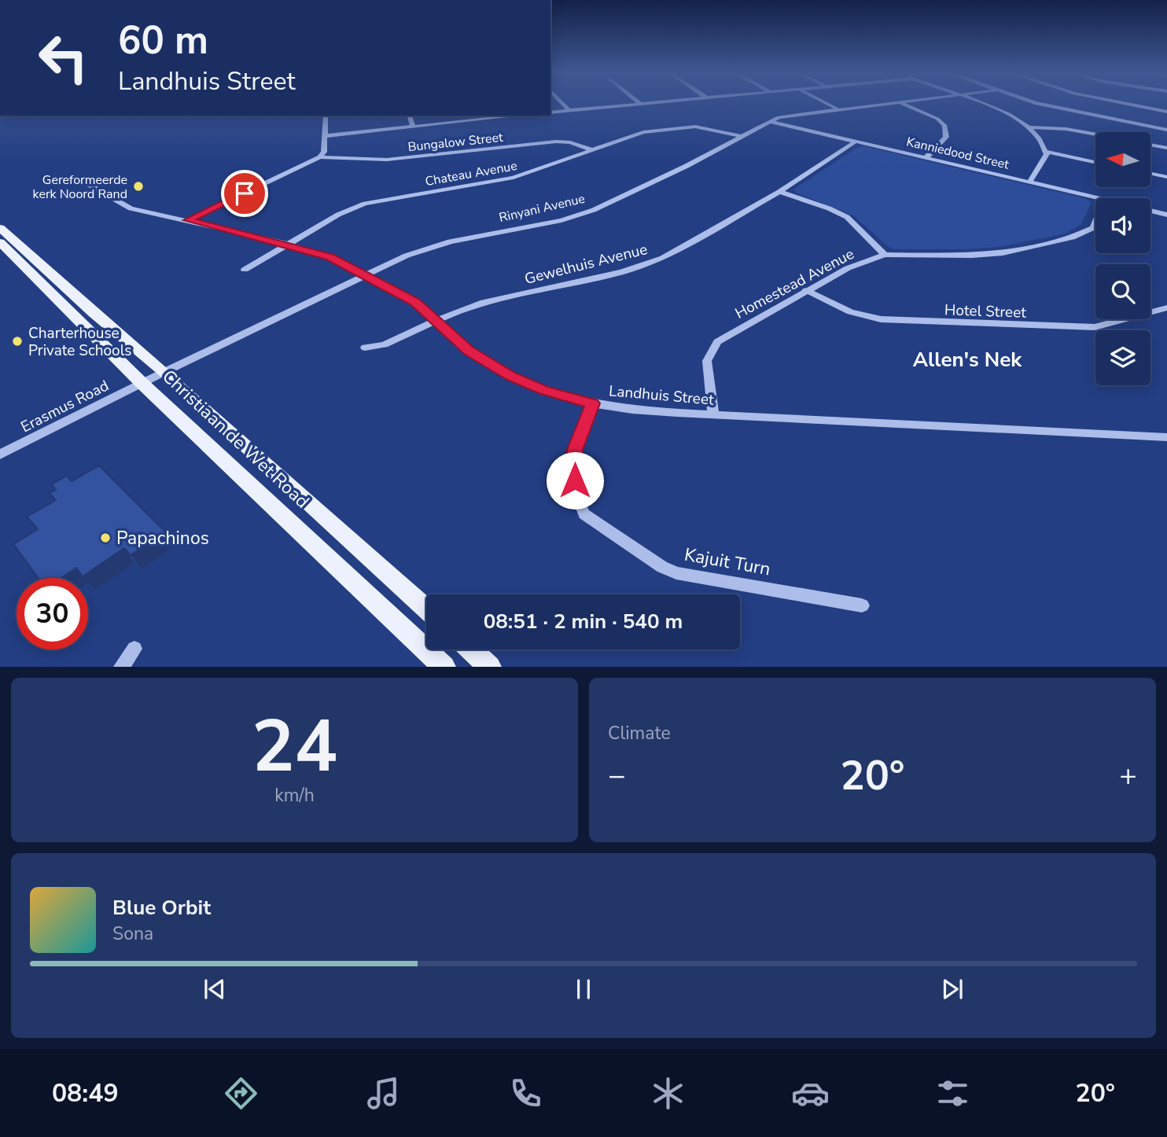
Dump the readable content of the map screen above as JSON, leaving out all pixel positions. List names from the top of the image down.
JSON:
{
  "streets": {
    "main road": ["Christiaan de Wet Road"],
    "street": [
      "Bungalow Street",
      "Kanniedood Street",
      "Chateau Avenue",
      "Rinyani Avenue",
      "Gewelhuis Avenue",
      "Homestead Avenue",
      "Hotel Street",
      "Landhuis Street",
      "Erasmus Road",
      "Kajuit Turn"
    ]
  },
  "crossings": [
    ["Bungalow Street", "Chateau Avenue"],
    ["Kanniedood Street", "Rinyani Avenue"],
    ["Kanniedood Street", "Gewelhuis Avenue"],
    ["Chateau Avenue", "Rinyani Avenue"],
    ["Chateau Avenue", "Landhuis Street"],
    ["Rinyani Avenue", "Landhuis Street"],
    ["Rinyani Avenue", "Erasmus Road"],
    ["Rinyani Avenue", "Christiaan de Wet Road"],
    ["Gewelhuis Avenue", "Landhuis Street"],
    ["Homestead Avenue", "Hotel Street"],
    ["Homestead Avenue", "Landhuis Street"],
    ["Landhuis Street", "Kajuit Turn"],
    ["Erasmus Road", "Christiaan de Wet Road"]
  ],
  "districts": ["Allen's Nek"],
  "places": ["Gereformeerde kerk Noord Rand", "Charterhouse Private Schools", "Papachinos"],
  "north": "left",
  "page": {
    "turn": ["60 m", "Landhuis Street"],
    "limit": "30",
    "trip": "08:51 · 2 min · 540 m",
    "tile": [
      ["24", "km/h"],
      "Climate"
    ],
    "heat": ["−", "20°", "+"],
    "song": ["Blue Orbit", "Sona"],
    "tabs": ["08:49", "20°"]
  }
}
